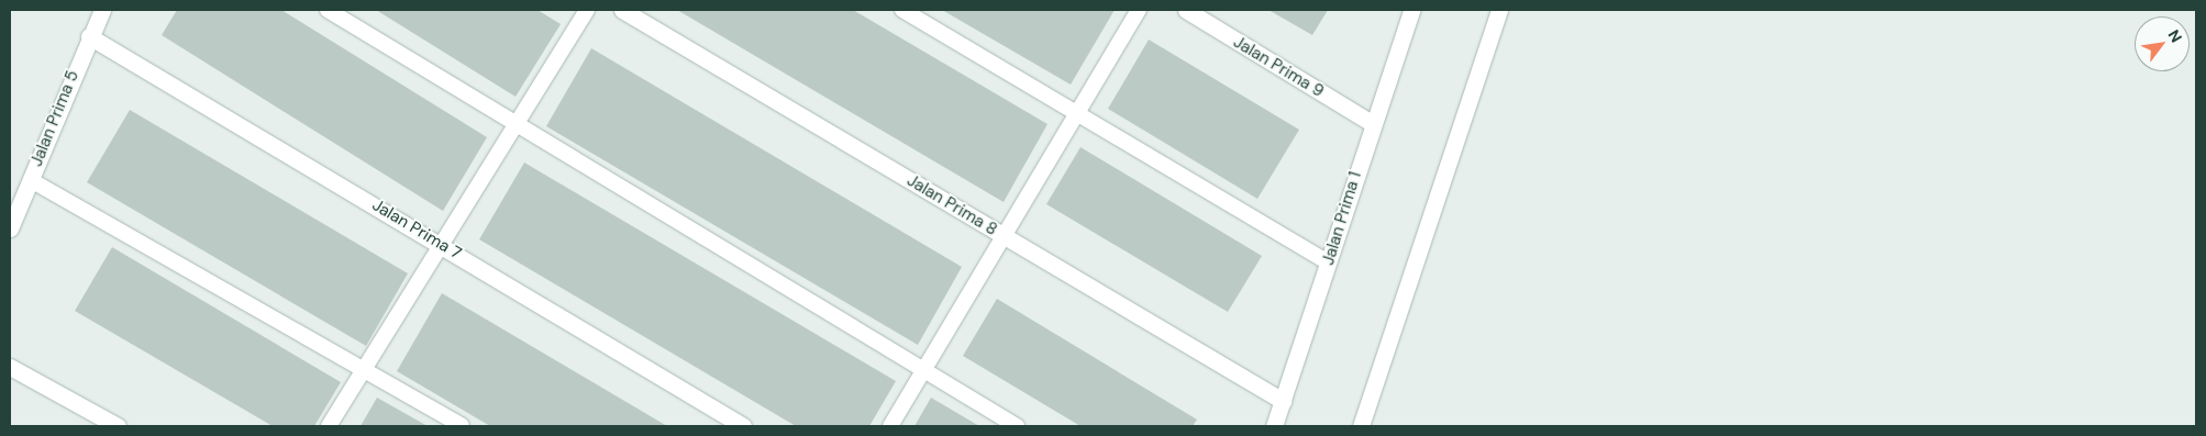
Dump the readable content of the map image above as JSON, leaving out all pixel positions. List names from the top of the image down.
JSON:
{
  "streets": {
    "street": [
      "Jalan Prima 9",
      "Jalan Prima 5",
      "Jalan Prima 8",
      "Jalan Prima 1",
      "Jalan Prima 7"
    ]
  },
  "crossings": [
    ["Jalan Prima 9", "Jalan Prima 1"],
    ["Jalan Prima 5", "Jalan Prima 7"],
    ["Jalan Prima 8", "Jalan Prima 1"]
  ],
  "north": "top right"
}
